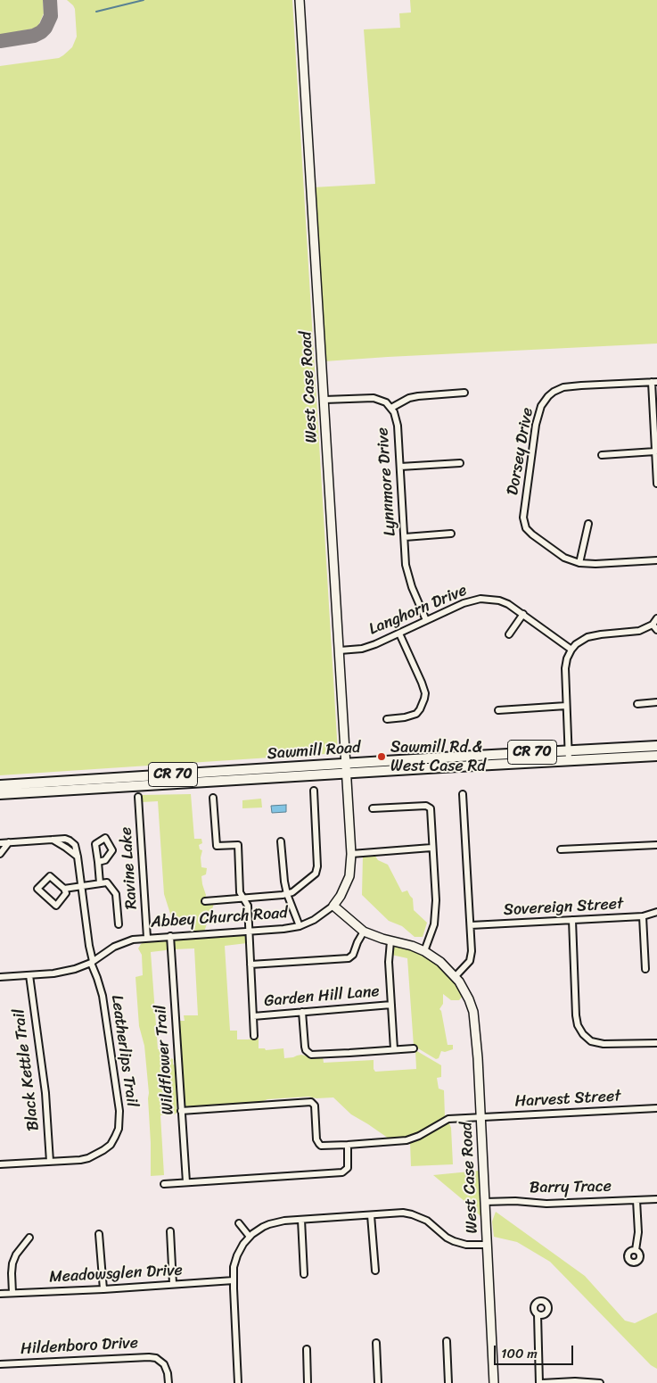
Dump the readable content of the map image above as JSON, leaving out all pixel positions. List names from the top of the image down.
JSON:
{
  "streets": {
    "main road": [
      "West Case Road",
      "Sawmill Road",
      "CR 70",
      "Abbey Church Road"
    ],
    "street": [
      "Dorsey Drive",
      "Lynnmore Drive",
      "Langhorn Drive",
      "Ravine Lake",
      "Sovereign Street",
      "Garden Hill Lane",
      "Leatherlips Trail",
      "Wildflower Trail",
      "Black Kettle Trail",
      "Harvest Street",
      "Barry Trace",
      "Meadowsglen Drive",
      "Hildenboro Drive"
    ]
  },
  "crossings": [
    ["West Case Road", "Lynnmore Drive"],
    ["West Case Road", "Langhorn Drive"],
    ["West Case Road", "Sawmill Road"],
    ["West Case Road", "Abbey Church Road"],
    ["West Case Road", "Harvest Street"],
    ["West Case Road", "Barry Trace"],
    ["Lynnmore Drive", "Langhorn Drive"],
    ["Sawmill Road", "Abbey Church Road"],
    ["Ravine Lake", "Abbey Church Road"],
    ["Abbey Church Road", "Leatherlips Trail"],
    ["Abbey Church Road", "Wildflower Trail"],
    ["Abbey Church Road", "Black Kettle Trail"],
    ["Leatherlips Trail", "Black Kettle Trail"],
    ["Wildflower Trail", "Harvest Street"]
  ],
  "places": ["Sawmill Rd & West Case Rd"],
  "scale_bar": "100 m"
}
